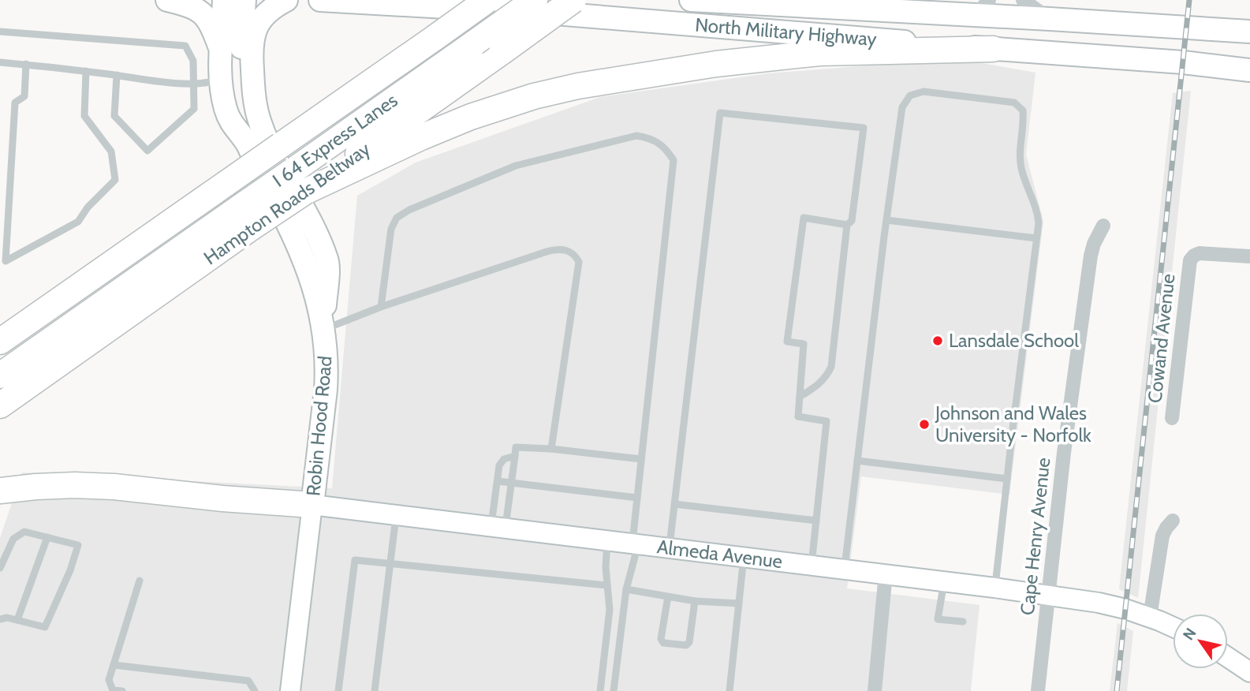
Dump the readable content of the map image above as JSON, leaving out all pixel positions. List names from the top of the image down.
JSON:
{
  "streets": {
    "highway": ["I 64 Express Lanes", "Hampton Roads Beltway"],
    "main road": ["North Military Highway", "Robin Hood Road"],
    "street": ["Cowand Avenue", "Cape Henry Avenue", "Almeda Avenue"]
  },
  "crossings": [
    ["I 64 Express Lanes", "Hampton Roads Beltway"],
    ["Robin Hood Road", "Almeda Avenue"],
    ["Cape Henry Avenue", "Almeda Avenue"]
  ],
  "places": ["Lansdale School", "Johnson and Wales University - Norfolk"],
  "north": "top left"
}
